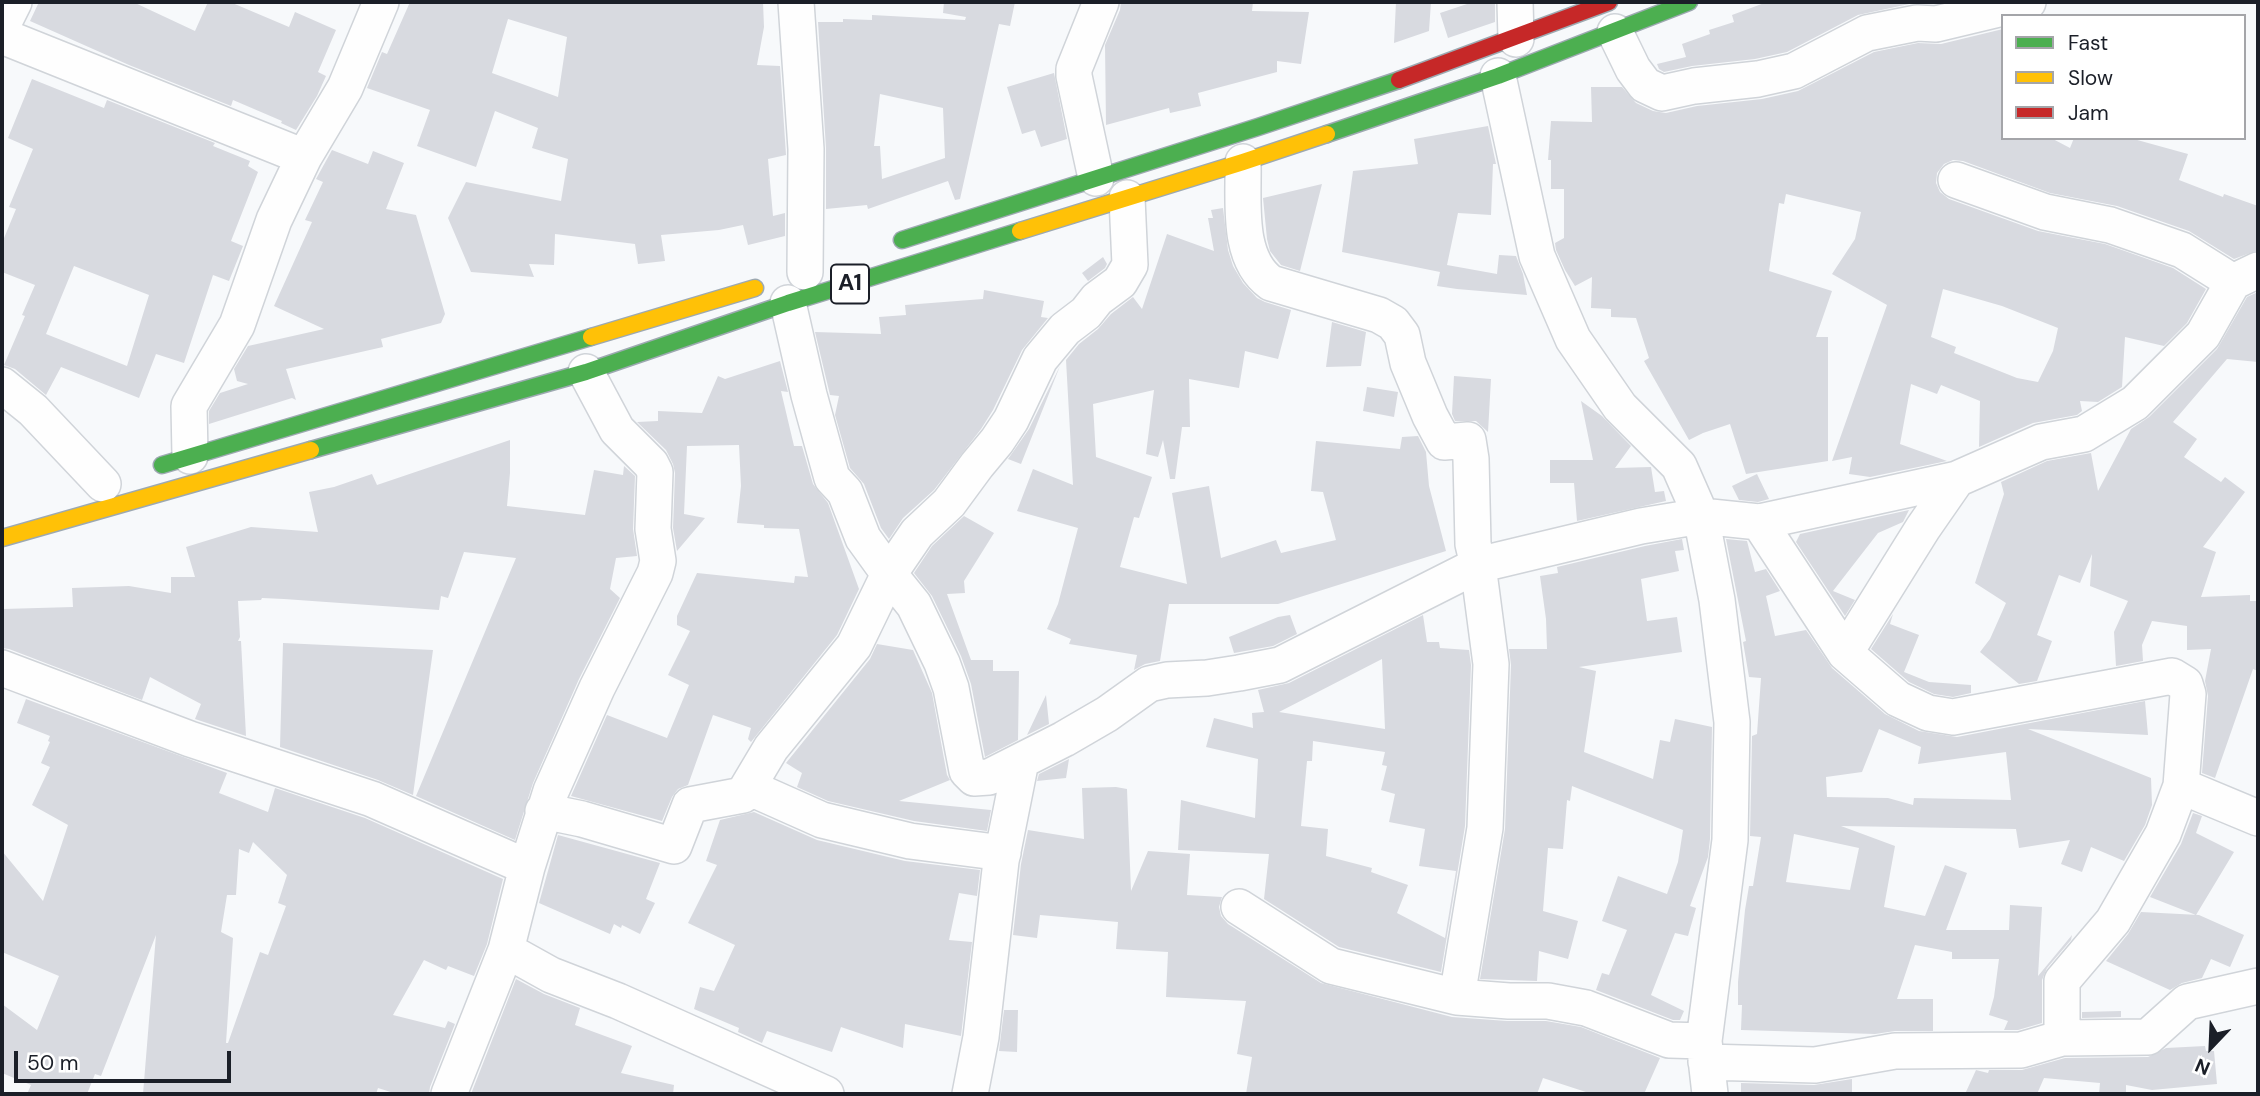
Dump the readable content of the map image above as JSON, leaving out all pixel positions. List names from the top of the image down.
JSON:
{
  "streets": {
    "highway": ["A1"]
  },
  "legend": ["Fast", "Slow", "Jam"],
  "scale_bar": "50 m",
  "north": "bottom left"
}
